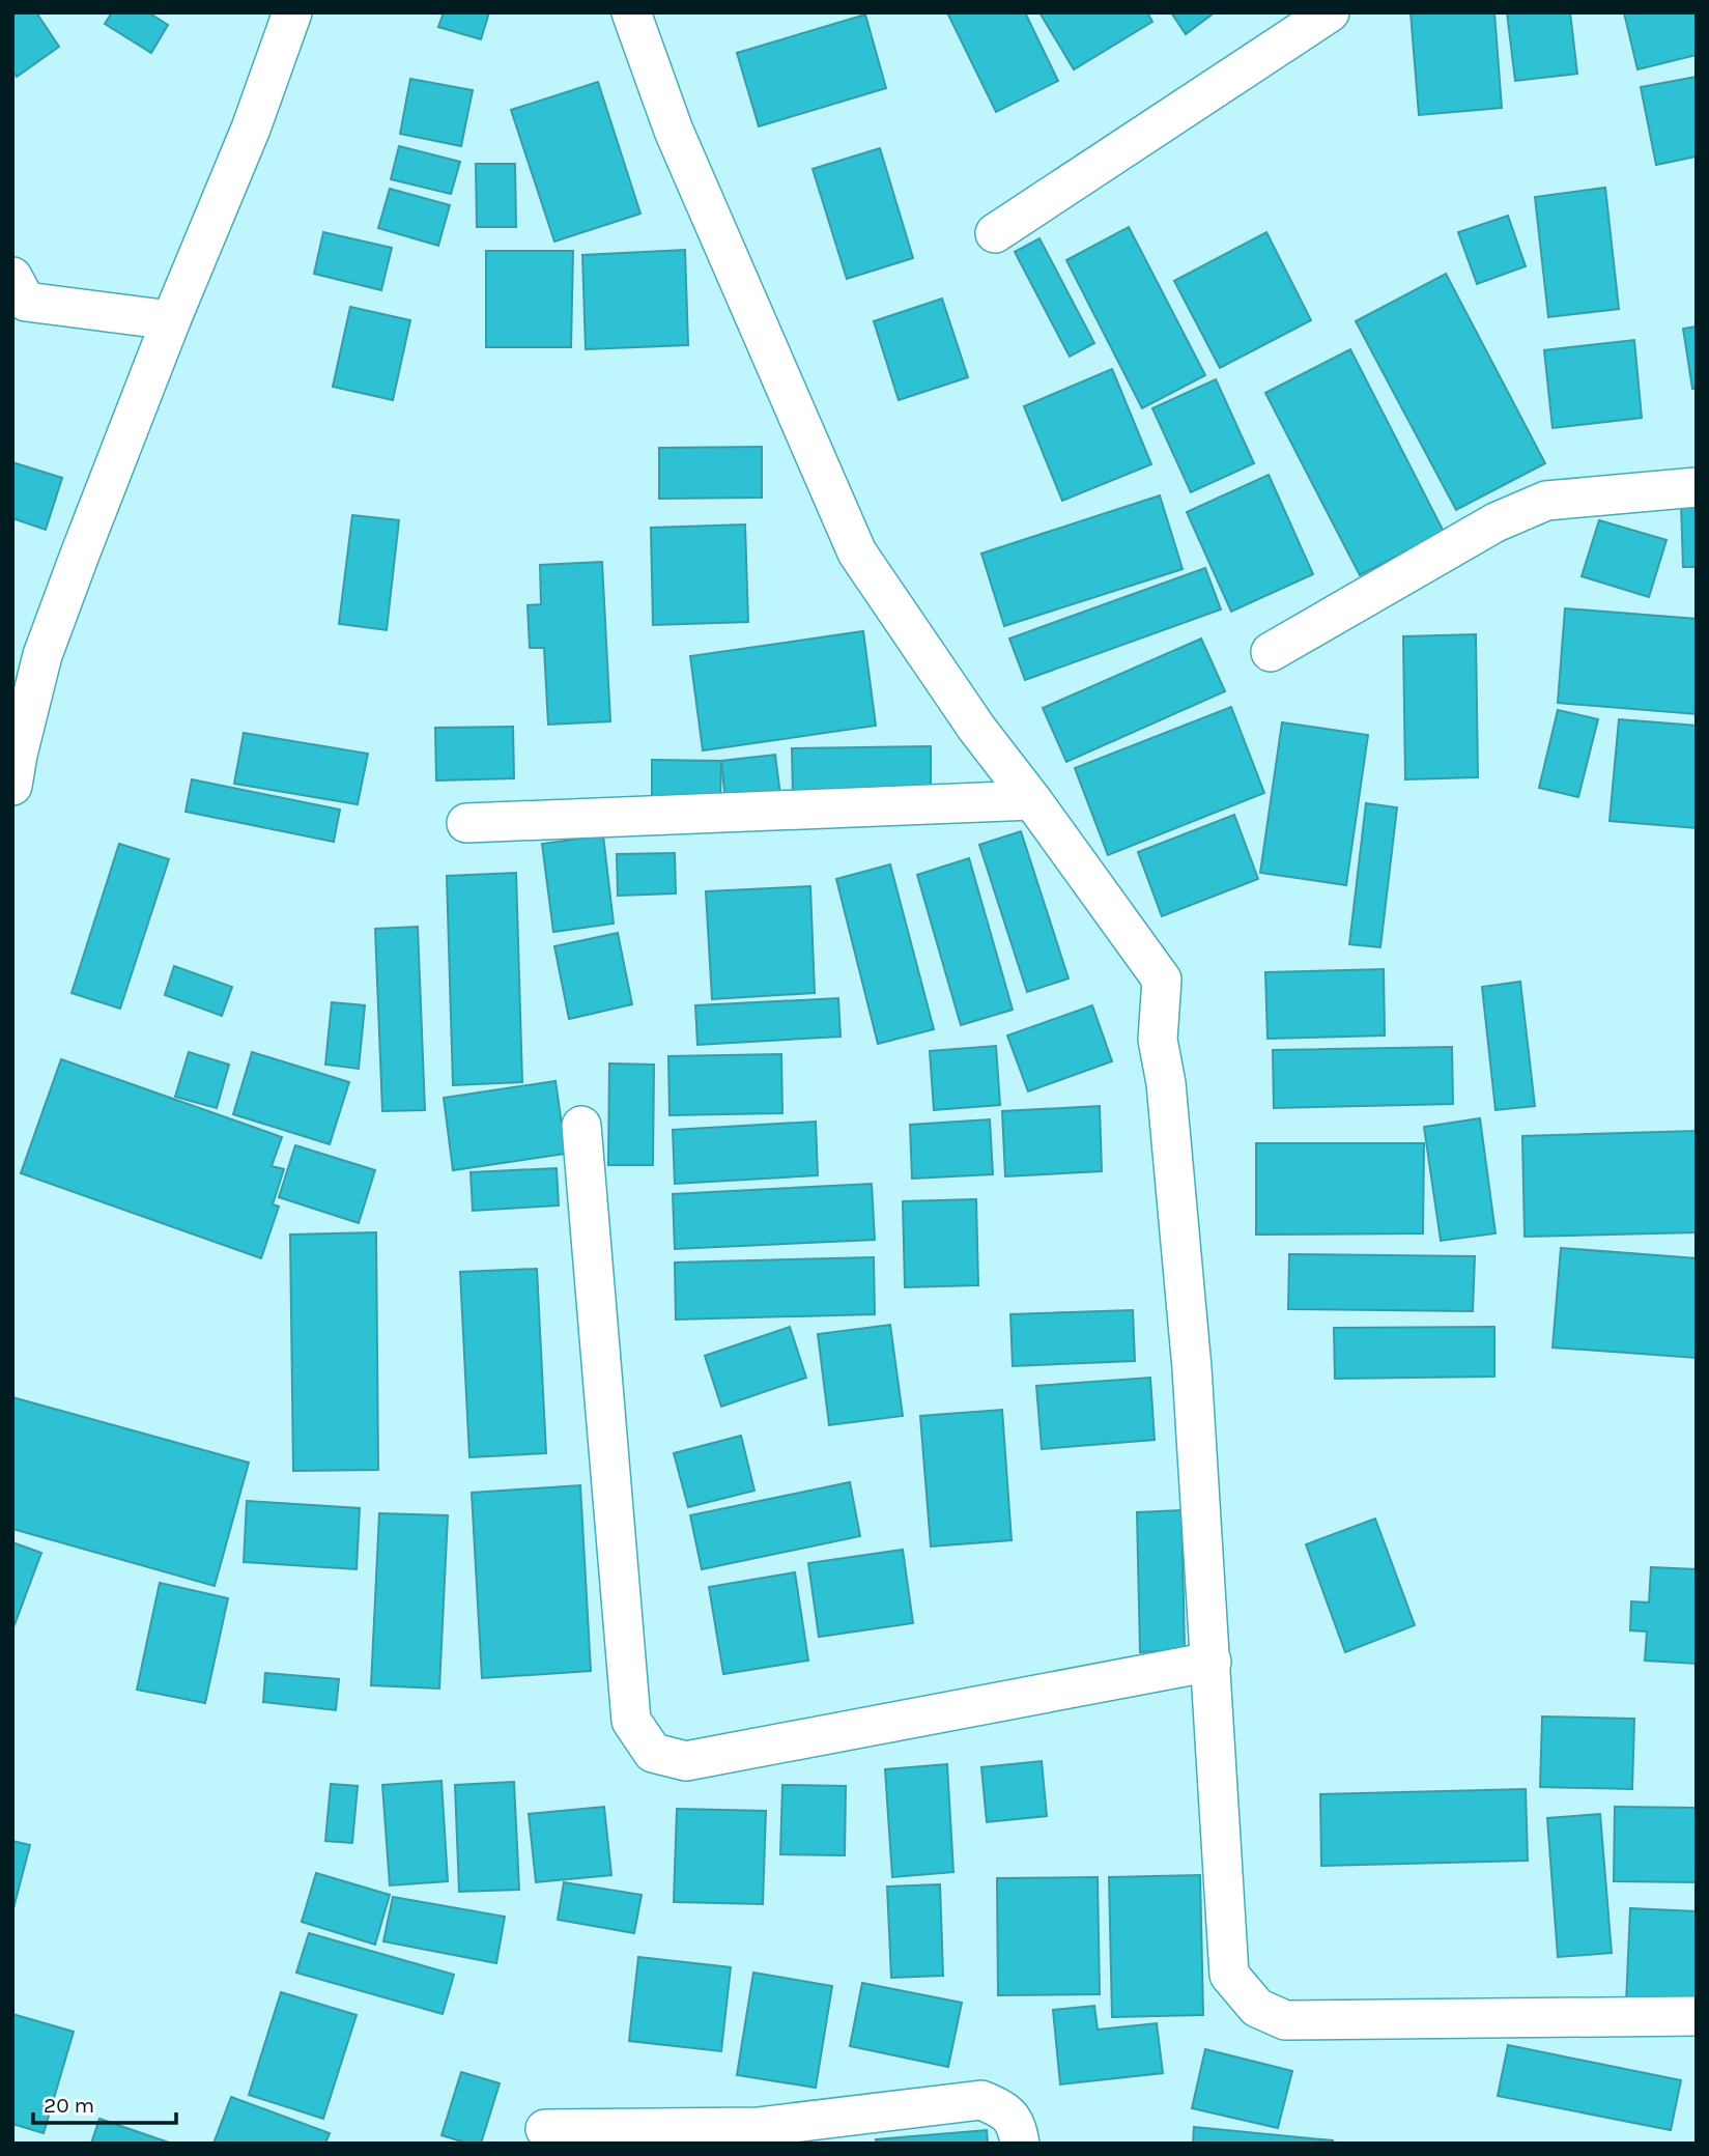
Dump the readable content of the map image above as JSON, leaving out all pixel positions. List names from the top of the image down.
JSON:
{
  "scale_bar": "20 m"
}
